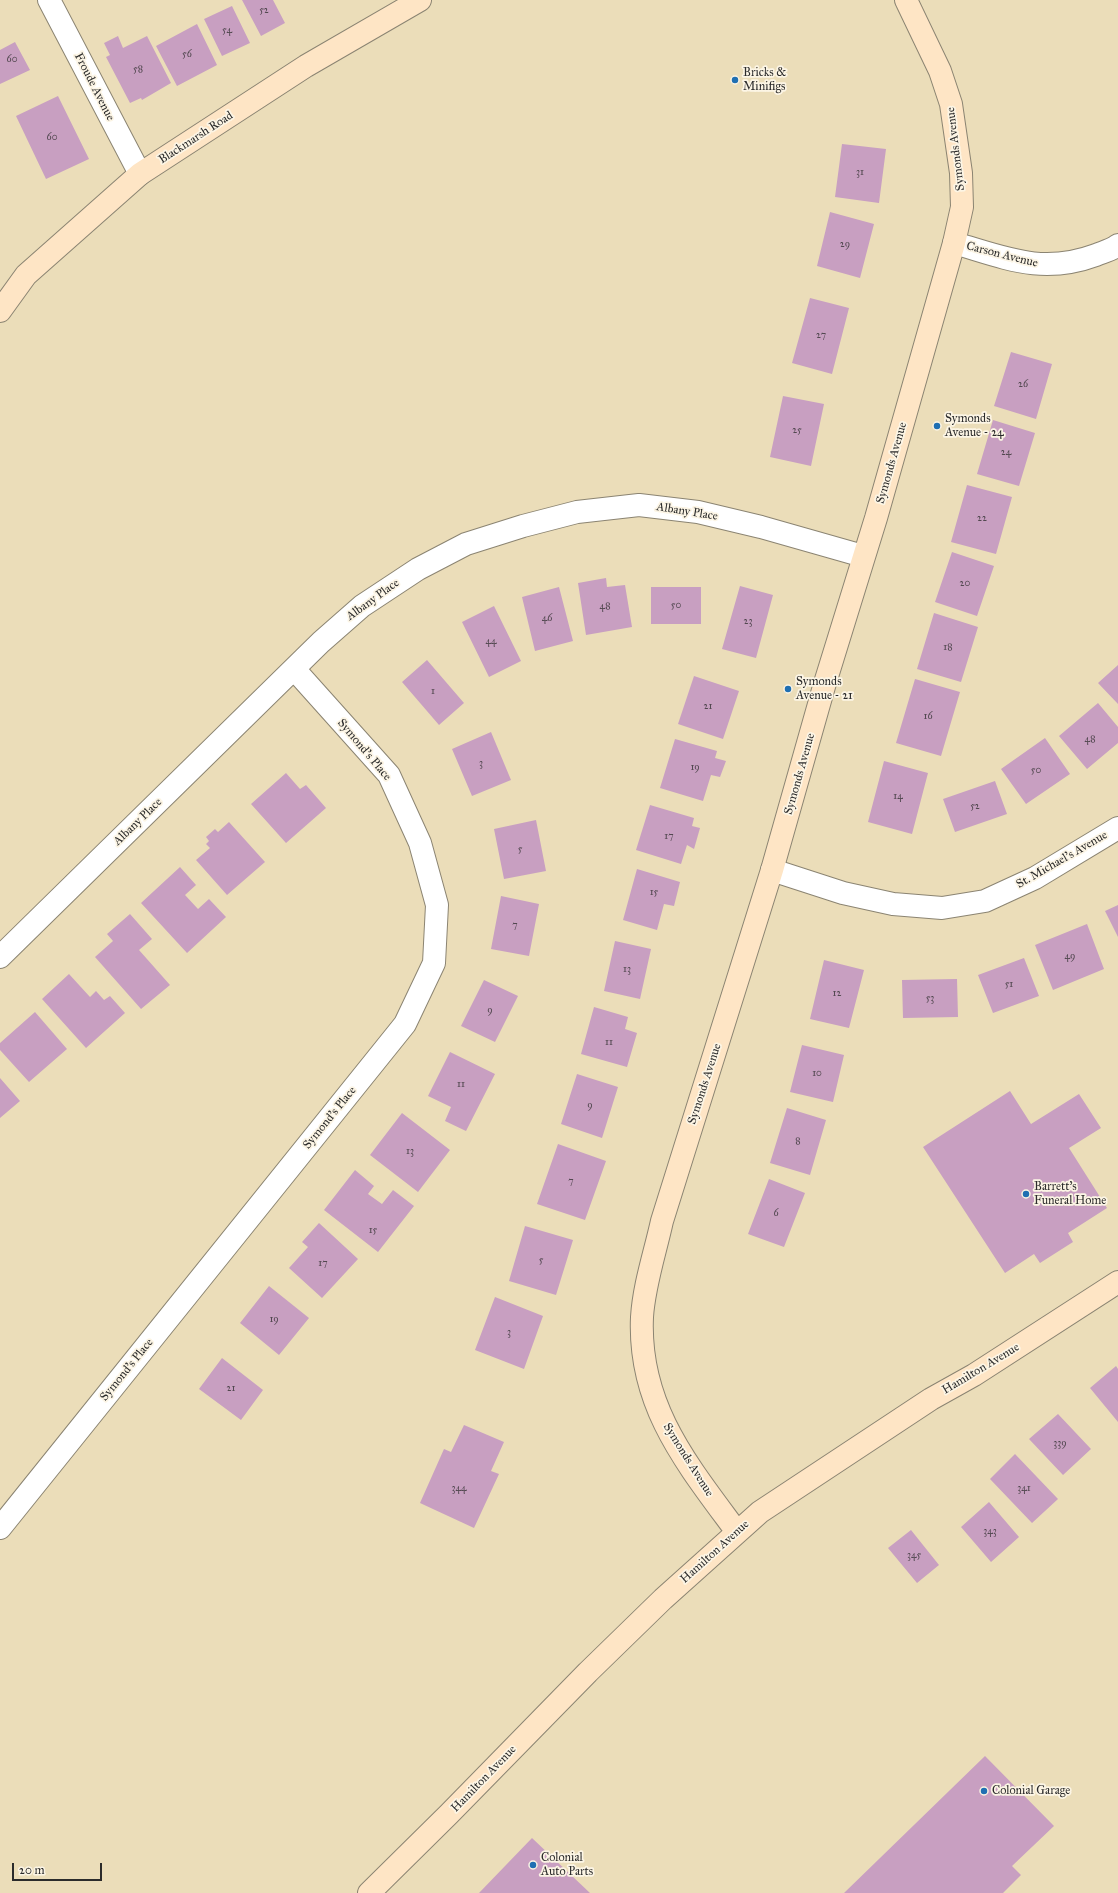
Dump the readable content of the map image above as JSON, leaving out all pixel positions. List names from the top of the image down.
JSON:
{
  "streets": {
    "street": [
      "Froude Avenue",
      "Blackmarsh Road",
      "Symonds Avenue",
      "Carson Avenue",
      "Albany Place",
      "Symond's Place",
      "St. Michael's Avenue",
      "Hamilton Avenue"
    ]
  },
  "crossings": [
    ["Froude Avenue", "Blackmarsh Road"],
    ["Symonds Avenue", "Carson Avenue"],
    ["Symonds Avenue", "Albany Place"],
    ["Symonds Avenue", "St. Michael's Avenue"],
    ["Symonds Avenue", "Hamilton Avenue"],
    ["Albany Place", "Symond's Place"]
  ],
  "places": [
    "Bricks & Minifigs",
    "Symonds Avenue - 24",
    "Symonds Avenue - 21",
    "Barrett's Funeral Home",
    "Colonial Garage",
    "Colonial Auto Parts"
  ],
  "house_numbers": [
    "52",
    "54",
    "56",
    "60",
    "58",
    "60",
    "31",
    "29",
    "27",
    "26",
    "25",
    "24",
    "22",
    "20",
    "50",
    "48",
    "46",
    "23",
    "44",
    "18",
    "1",
    "21",
    "16",
    "48",
    "3",
    "19",
    "50",
    "14",
    "52",
    "17",
    "5",
    "15",
    "7",
    "49",
    "13",
    "51",
    "12",
    "53",
    "9",
    "11",
    "10",
    "11",
    "9",
    "8",
    "13",
    "7",
    "6",
    "15",
    "5",
    "17",
    "19",
    "3",
    "21",
    "339",
    "344",
    "341",
    "343",
    "345"
  ],
  "scale_bar": "20 m"
}
